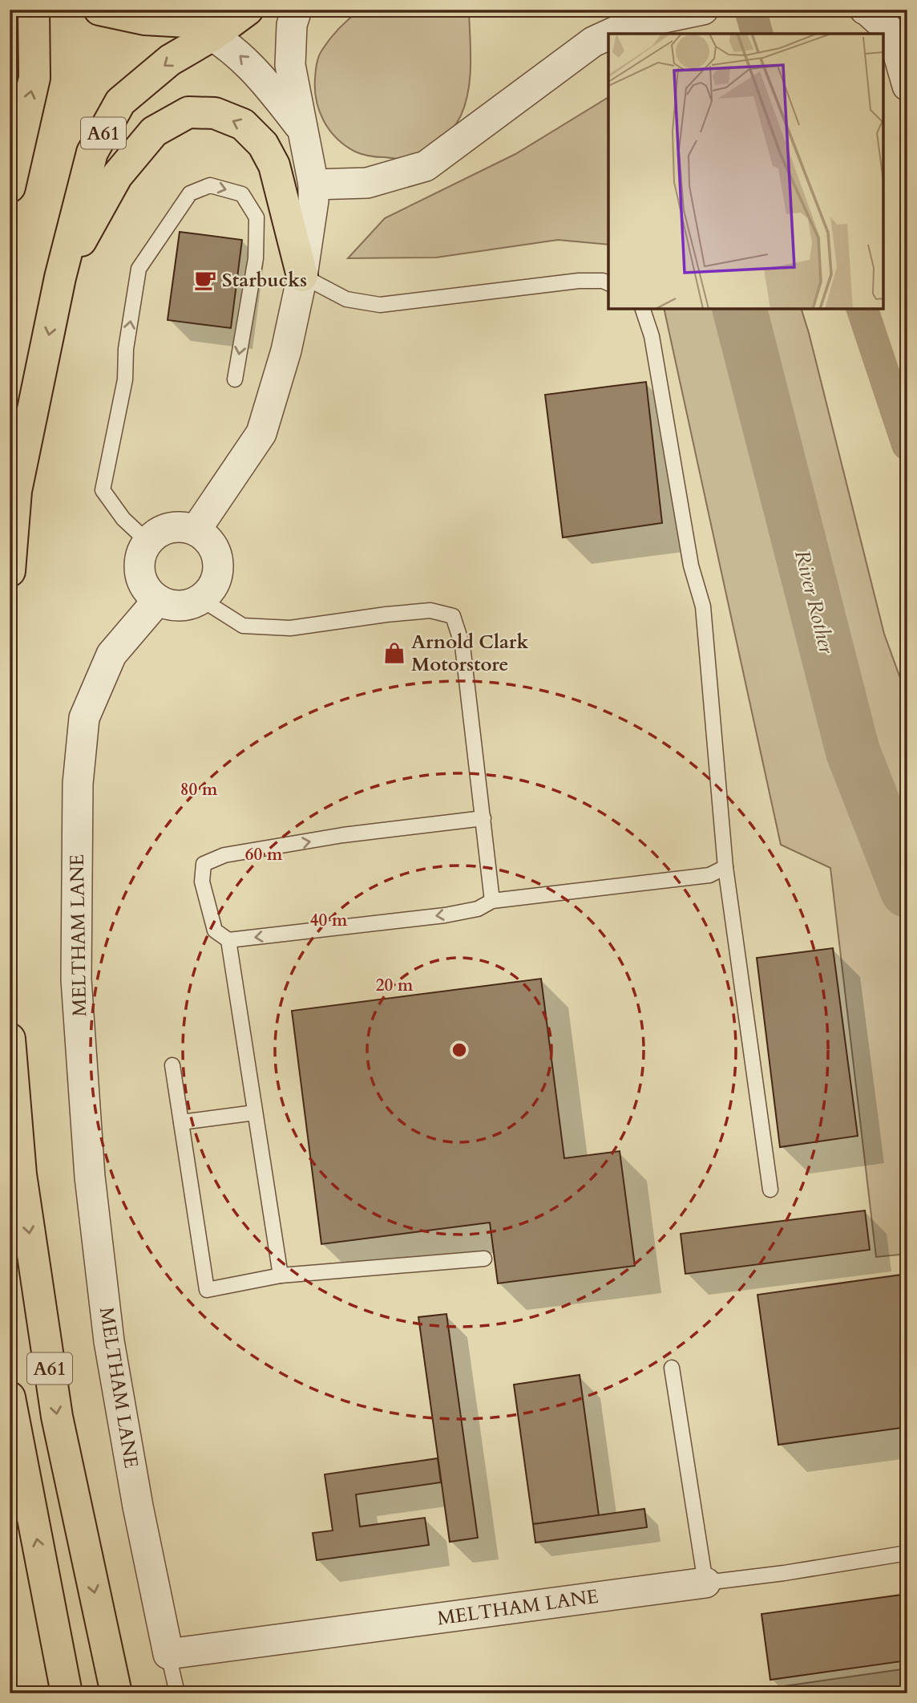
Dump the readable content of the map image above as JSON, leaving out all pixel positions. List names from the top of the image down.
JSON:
{
  "streets": {
    "highway": ["A61"],
    "street": ["MELTHAM LANE"]
  },
  "water": ["River Rother"],
  "places": {
    "cafe": ["Starbucks"],
    "shop": ["Arnold Clark Motorstore"]
  },
  "rings": [
    "80 m",
    "60 m",
    "40 m",
    "20 m"
  ]
}
